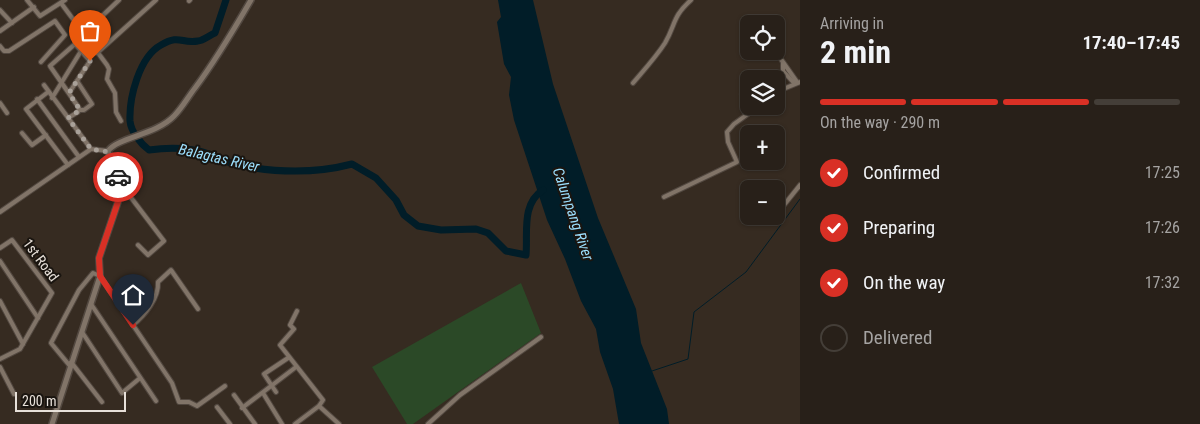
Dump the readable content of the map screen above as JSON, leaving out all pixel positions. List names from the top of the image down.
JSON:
{
  "streets": {
    "street": ["1st Road"]
  },
  "water": ["Balagtas River", "Calumpang River"],
  "scale_bar": "200 m",
  "page": {
    "heading": ["2 min", "Arriving in", "17:40–17:45"],
    "map_buttons": ["+", "−"],
    "bar": "On the way · 290 m",
    "list": [
      ["Confirmed", "17:25"],
      ["Preparing", "17:26"],
      ["On the way", "17:32"],
      "Delivered"
    ],
    "scale": "200 m"
  }
}
